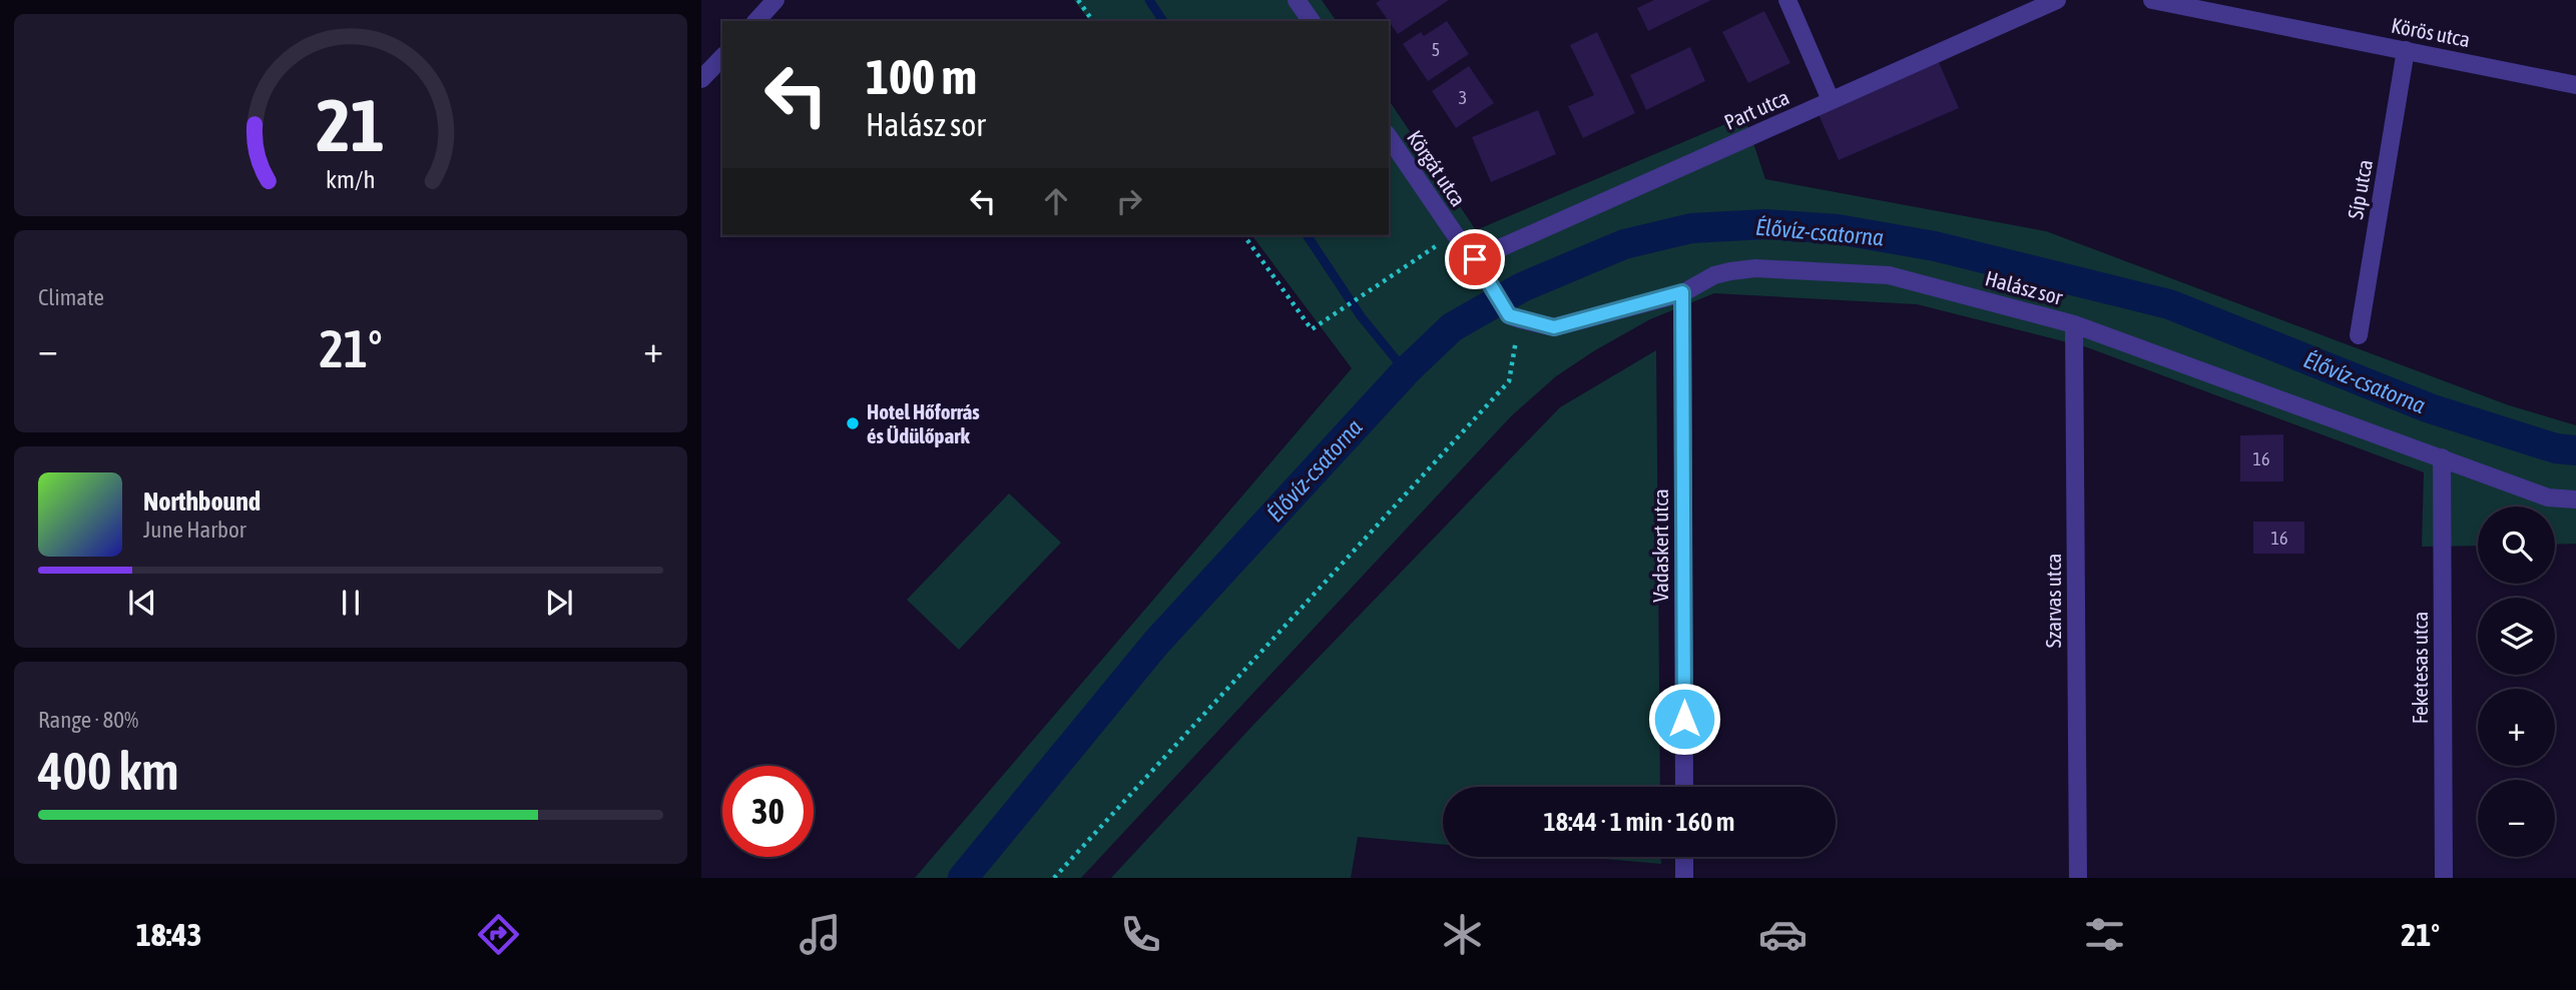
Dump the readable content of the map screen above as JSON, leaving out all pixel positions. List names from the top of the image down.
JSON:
{
  "streets": {
    "street": [
      "Körös utca",
      "Part utca",
      "Körgát utca",
      "Síp utca",
      "Halász sor",
      "Vadaskert utca",
      "Szarvas utca",
      "Feketesas utca"
    ]
  },
  "crossings": [
    ["Körös utca", "Síp utca"],
    ["Part utca", "Körgát utca"],
    ["Halász sor", "Vadaskert utca"],
    ["Halász sor", "Szarvas utca"],
    ["Halász sor", "Feketesas utca"]
  ],
  "water": ["Élővíz-csatorna"],
  "places": ["Hotel Hőforrás és Üdülőpark"],
  "house_numbers": [
    "5",
    "3",
    "16",
    "16"
  ],
  "page": {
    "turn": ["100 m", "Halász sor"],
    "tile": [
      "Climate",
      ["Range · 80%", "400 km"]
    ],
    "heat": ["−", "21°", "+"],
    "song": ["Northbound", "June Harbor"],
    "map_buttons": ["+", "−"],
    "limit": "30",
    "trip": "18:44 · 1 min · 160 m",
    "tabs": ["18:43", "21°"],
    "gauge": ["21", "km/h"]
  }
}
